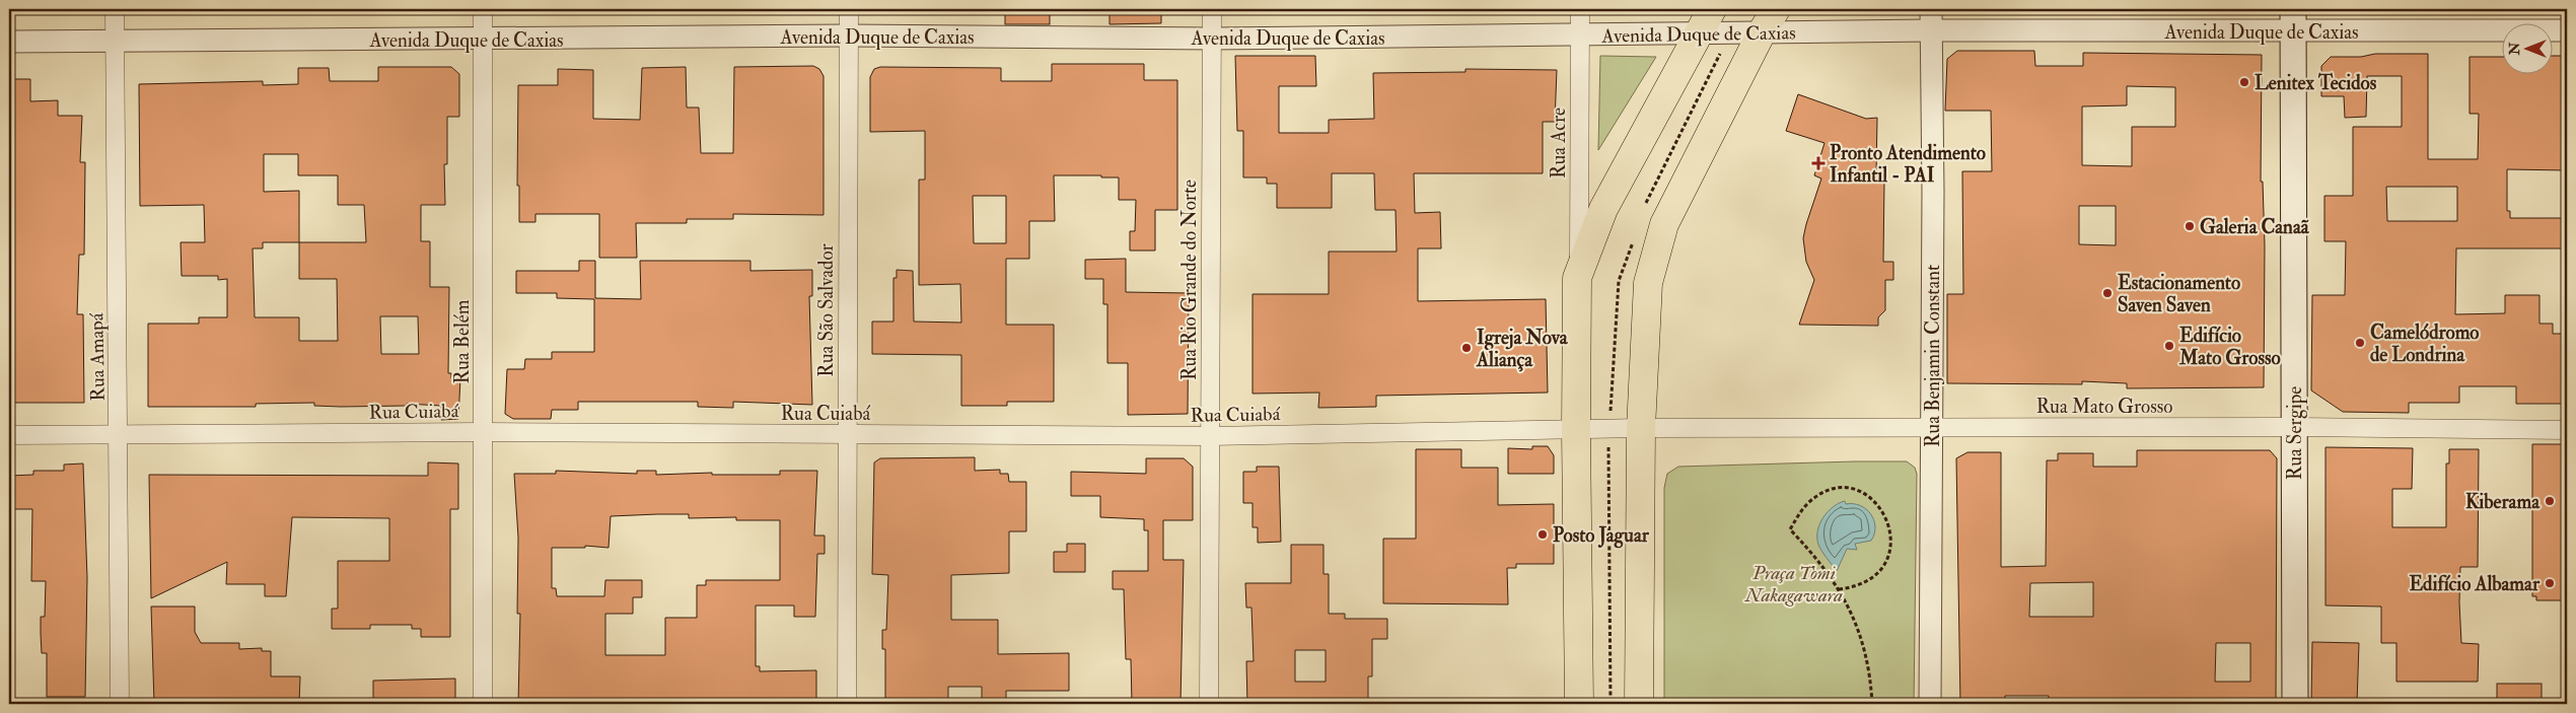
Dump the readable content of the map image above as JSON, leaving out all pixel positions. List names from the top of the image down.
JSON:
{
  "streets": {
    "main road": ["Rua Sergipe"],
    "street": [
      "Avenida Duque de Caxias",
      "Rua Acre",
      "Rua Rio Grande do Norte",
      "Rua São Salvador",
      "Rua Belém",
      "Rua Benjamin Constant",
      "Rua Amapá",
      "Rua Mato Grosso",
      "Rua Cuiabá"
    ]
  },
  "crossings": [
    ["Avenida Duque de Caxias", "Rua Acre"],
    ["Avenida Duque de Caxias", "Rua Rio Grande do Norte"],
    ["Avenida Duque de Caxias", "Rua São Salvador"],
    ["Avenida Duque de Caxias", "Rua Belém"],
    ["Avenida Duque de Caxias", "Rua Benjamin Constant"],
    ["Avenida Duque de Caxias", "Rua Amapá"],
    ["Avenida Duque de Caxias", "Rua Sergipe"],
    ["Rua Rio Grande do Norte", "Rua Cuiabá"],
    ["Rua São Salvador", "Rua Cuiabá"],
    ["Rua Belém", "Rua Cuiabá"],
    ["Rua Benjamin Constant", "Rua Mato Grosso"],
    ["Rua Amapá", "Rua Cuiabá"],
    ["Rua Mato Grosso", "Rua Cuiabá"],
    ["Rua Mato Grosso", "Rua Sergipe"]
  ],
  "parks": ["Praça Tomi Nakagawara"],
  "places": {
    "other": [
      "Lenitex Tecidos",
      "Galeria Canaã",
      "Estacionamento Saven Saven",
      "Camelódromo de Londrina",
      "Edifício Mato Grosso",
      "Igreja Nova Aliança",
      "Kiberama",
      "Posto Jaguar",
      "Edifício Albamar"
    ],
    "health": ["Pronto Atendimento Infantil - PAI"]
  },
  "north": "left"
}
